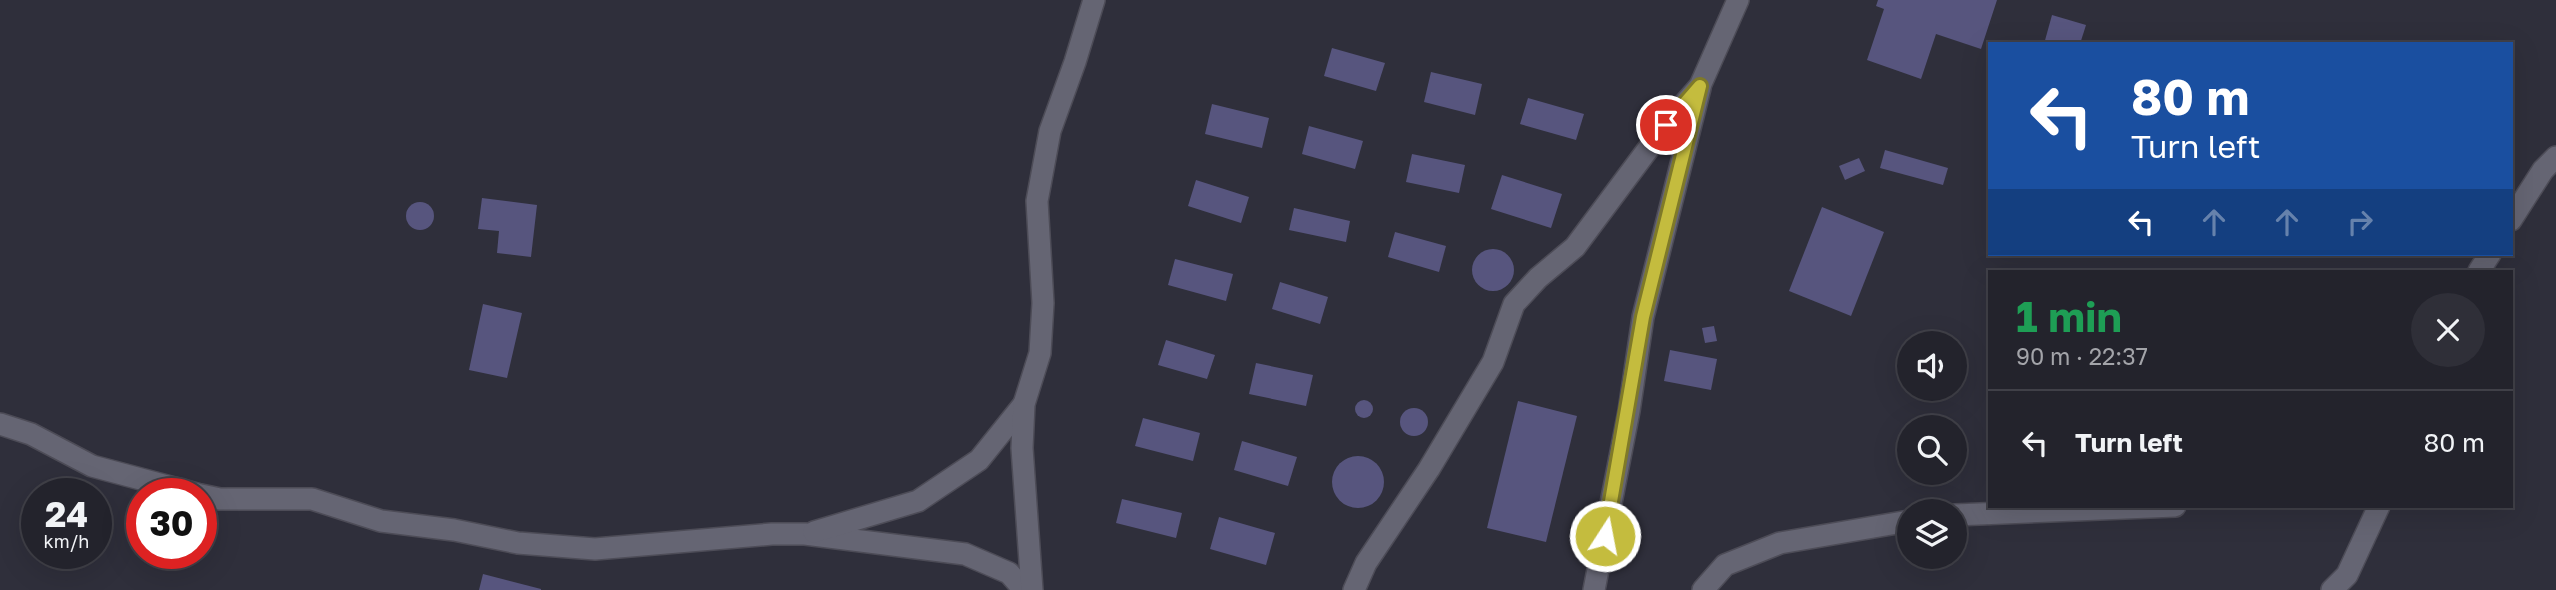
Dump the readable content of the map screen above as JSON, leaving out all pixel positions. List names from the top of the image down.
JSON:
{
  "page": {
    "turn": ["80 m", "Turn left"],
    "heading": ["1 min", "90 m · 22:37"],
    "list": [
      {
        "name": "Turn left",
        "value": "80 m"
      }
    ],
    "speed": "24 km/h",
    "limit": "30"
  }
}
